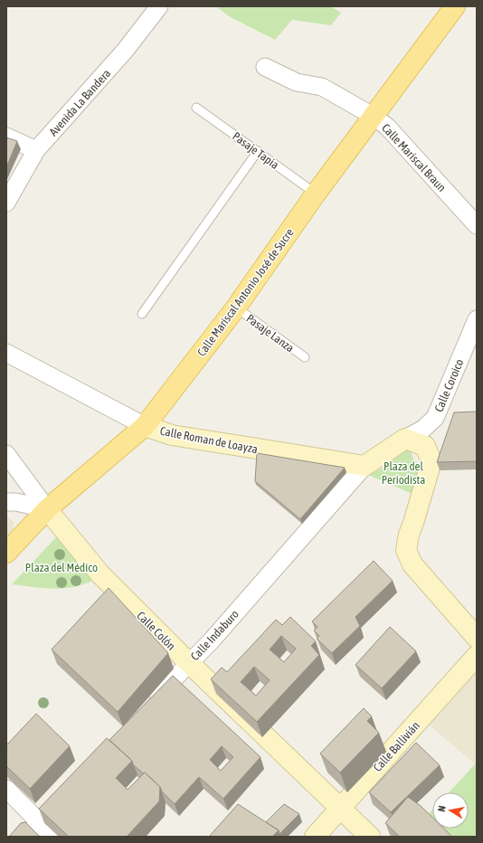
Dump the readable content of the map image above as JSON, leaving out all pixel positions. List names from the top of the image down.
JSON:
{
  "streets": {
    "main road": [
      "Calle Mariscal Antonio José de Sucre",
      "Calle Roman de Loayza",
      "Calle Colón",
      "Calle Indaburo",
      "Calle Ballivián"
    ],
    "street": ["Avenida La Bandera", "Calle Mariscal Braun", "Calle Coroico"],
    "lane": ["Pasaje Tapia", "Pasaje Lanza"]
  },
  "crossings": [
    ["Pasaje Tapia", "Calle Mariscal Antonio José de Sucre"],
    ["Calle Mariscal Braun", "Calle Mariscal Antonio José de Sucre"],
    ["Calle Mariscal Antonio José de Sucre", "Pasaje Lanza"],
    ["Calle Mariscal Antonio José de Sucre", "Calle Roman de Loayza"],
    ["Calle Mariscal Antonio José de Sucre", "Calle Colón"],
    ["Calle Coroico", "Calle Indaburo"],
    ["Calle Roman de Loayza", "Calle Indaburo"],
    ["Calle Colón", "Calle Indaburo"],
    ["Calle Colón", "Calle Ballivián"]
  ],
  "parks": ["Plaza del Periodista", "Plaza del Médico"],
  "north": "left"
}
